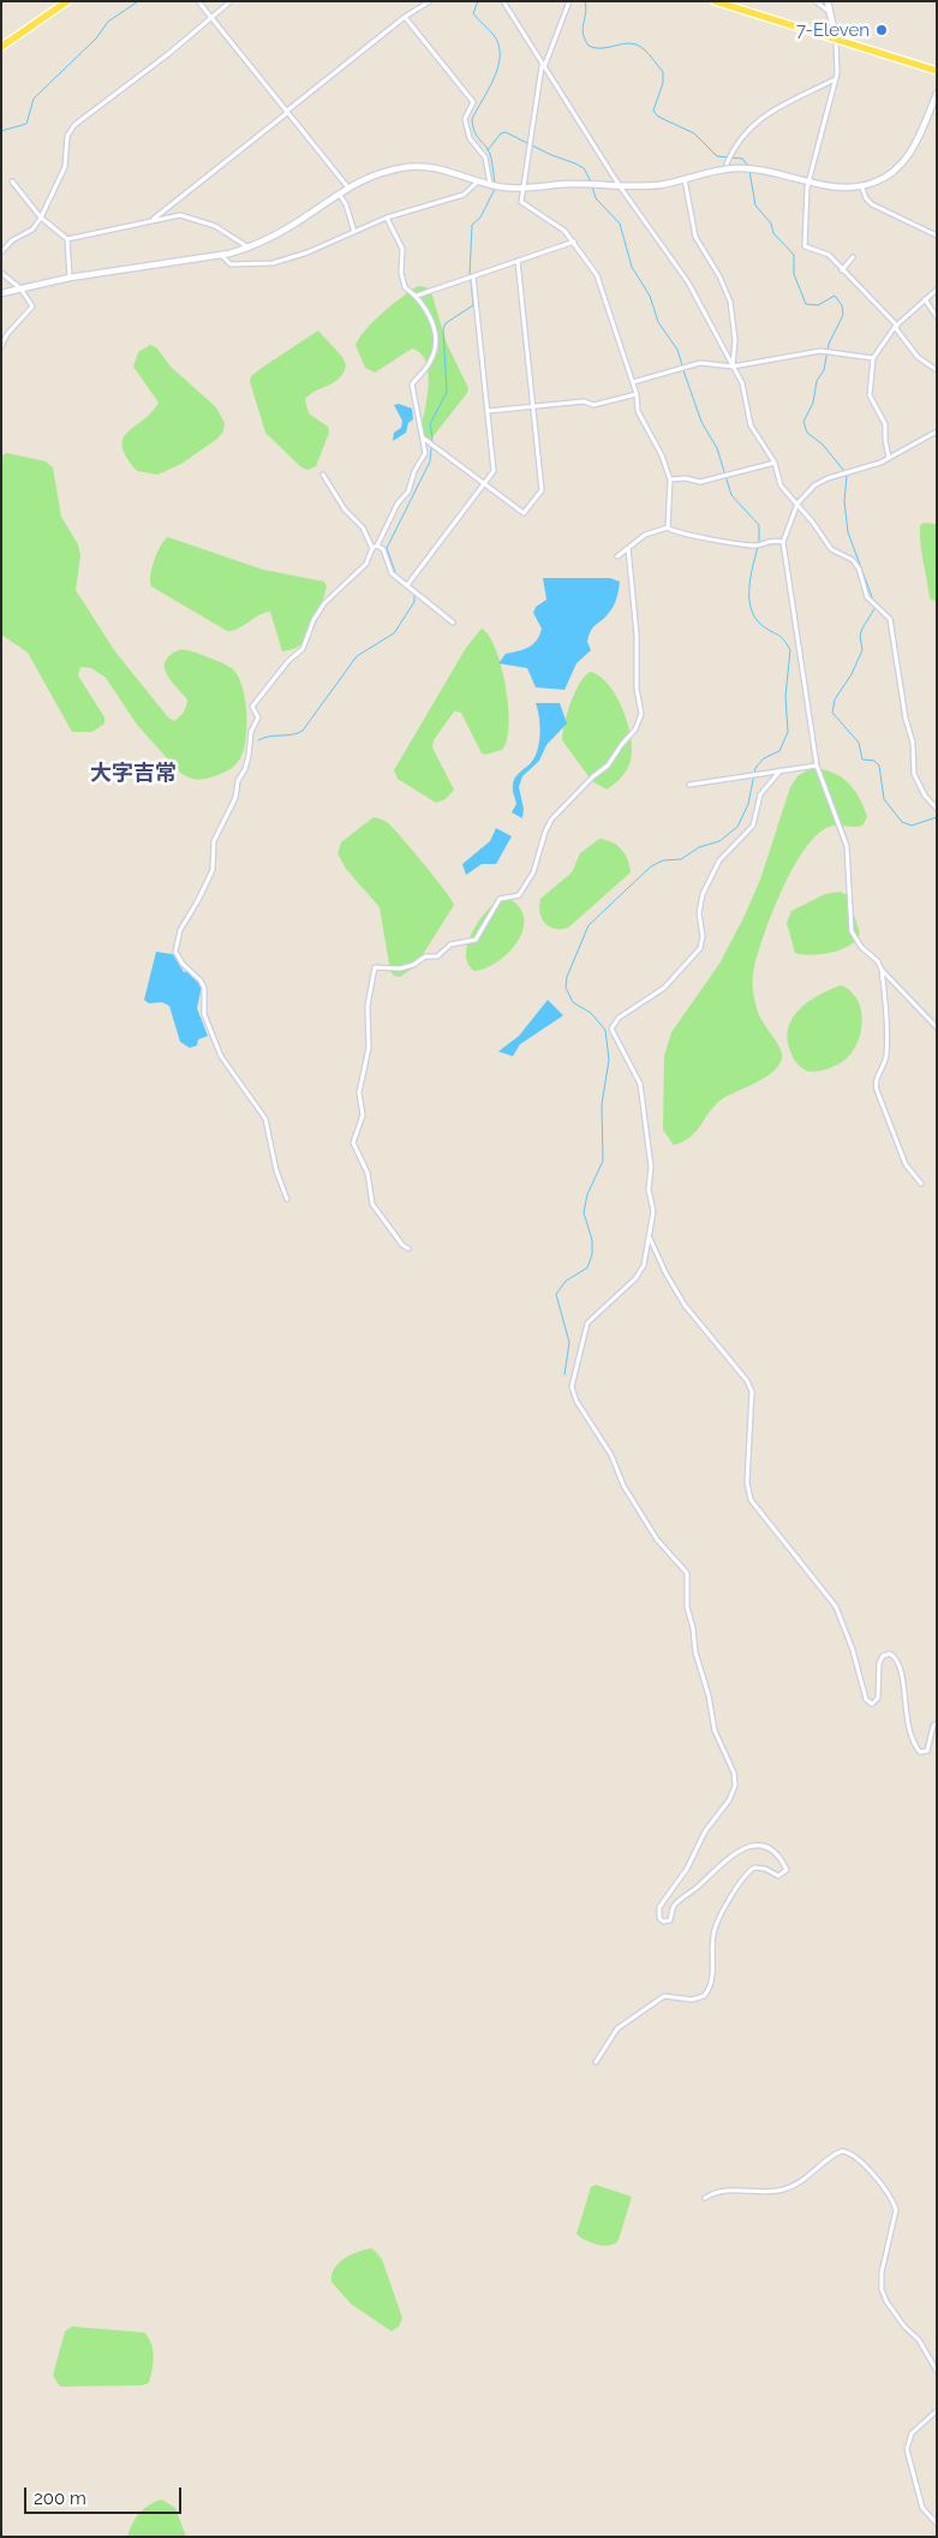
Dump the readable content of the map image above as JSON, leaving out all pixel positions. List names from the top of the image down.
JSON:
{
  "districts": ["大字吉常"],
  "places": ["7-Eleven"],
  "scale_bar": "200 m"
}
